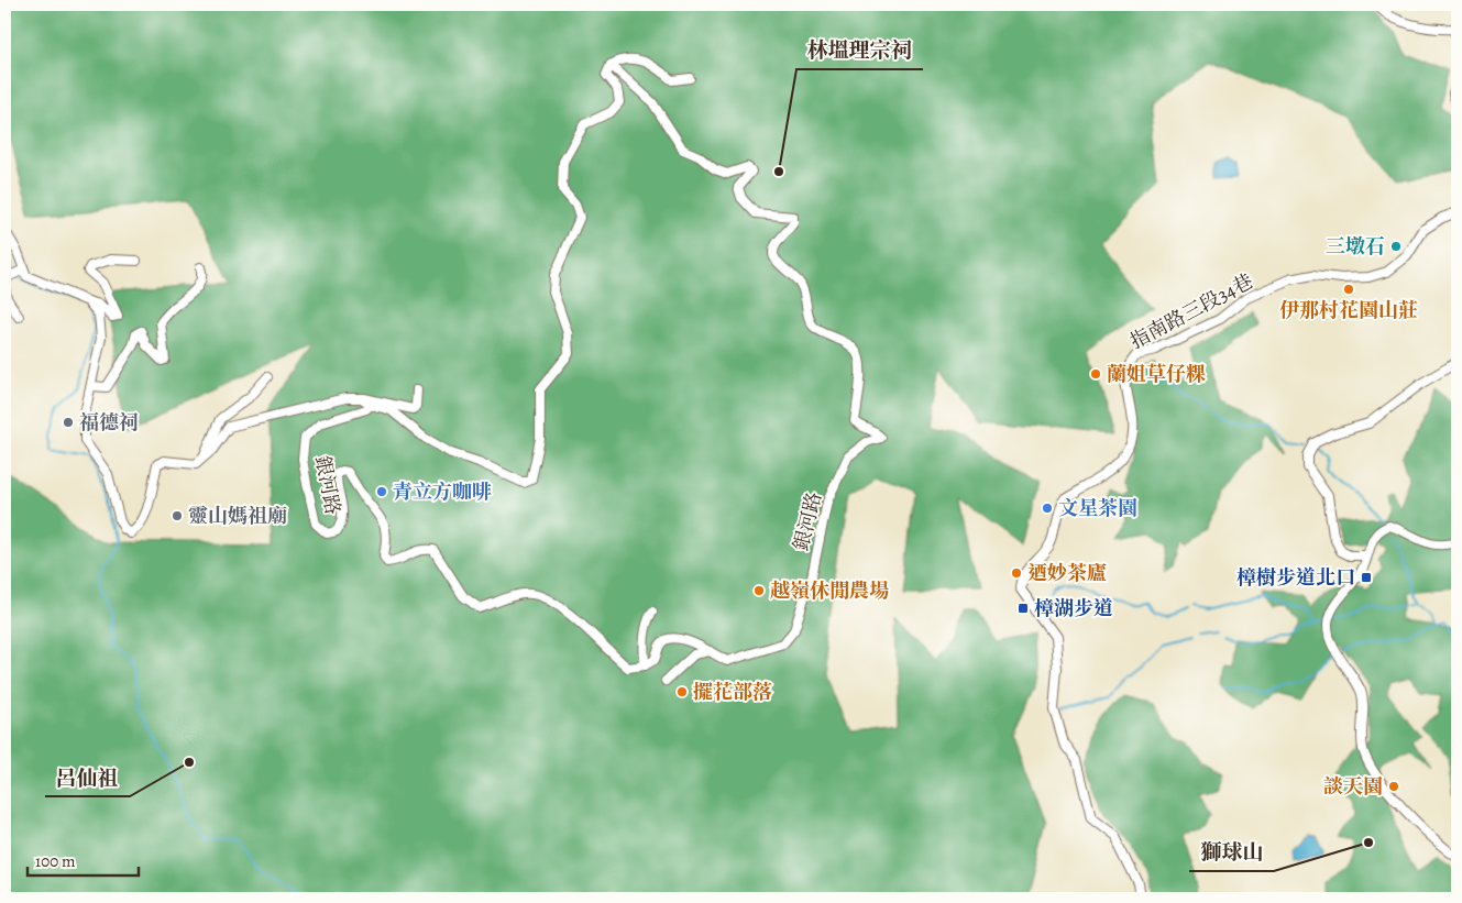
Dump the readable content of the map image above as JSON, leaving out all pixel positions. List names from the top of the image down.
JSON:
{
  "streets": {
    "street": ["指南路三段34巷", "銀河路"]
  },
  "places": {
    "other": [
      "林塭理宗祠",
      "三墩石",
      "伊那村花園山莊",
      "蘭姐草仔粿",
      "福德祠",
      "青立方咖啡",
      "文星茶園",
      "靈山媽祖廟",
      "迺妙茶廬",
      "越嶺休閒農場",
      "擺花部落",
      "呂仙祖",
      "談天園",
      "獅球山"
    ],
    "transit": ["樟樹步道北口", "樟湖步道"]
  },
  "scale_bar": "100 m"
}
